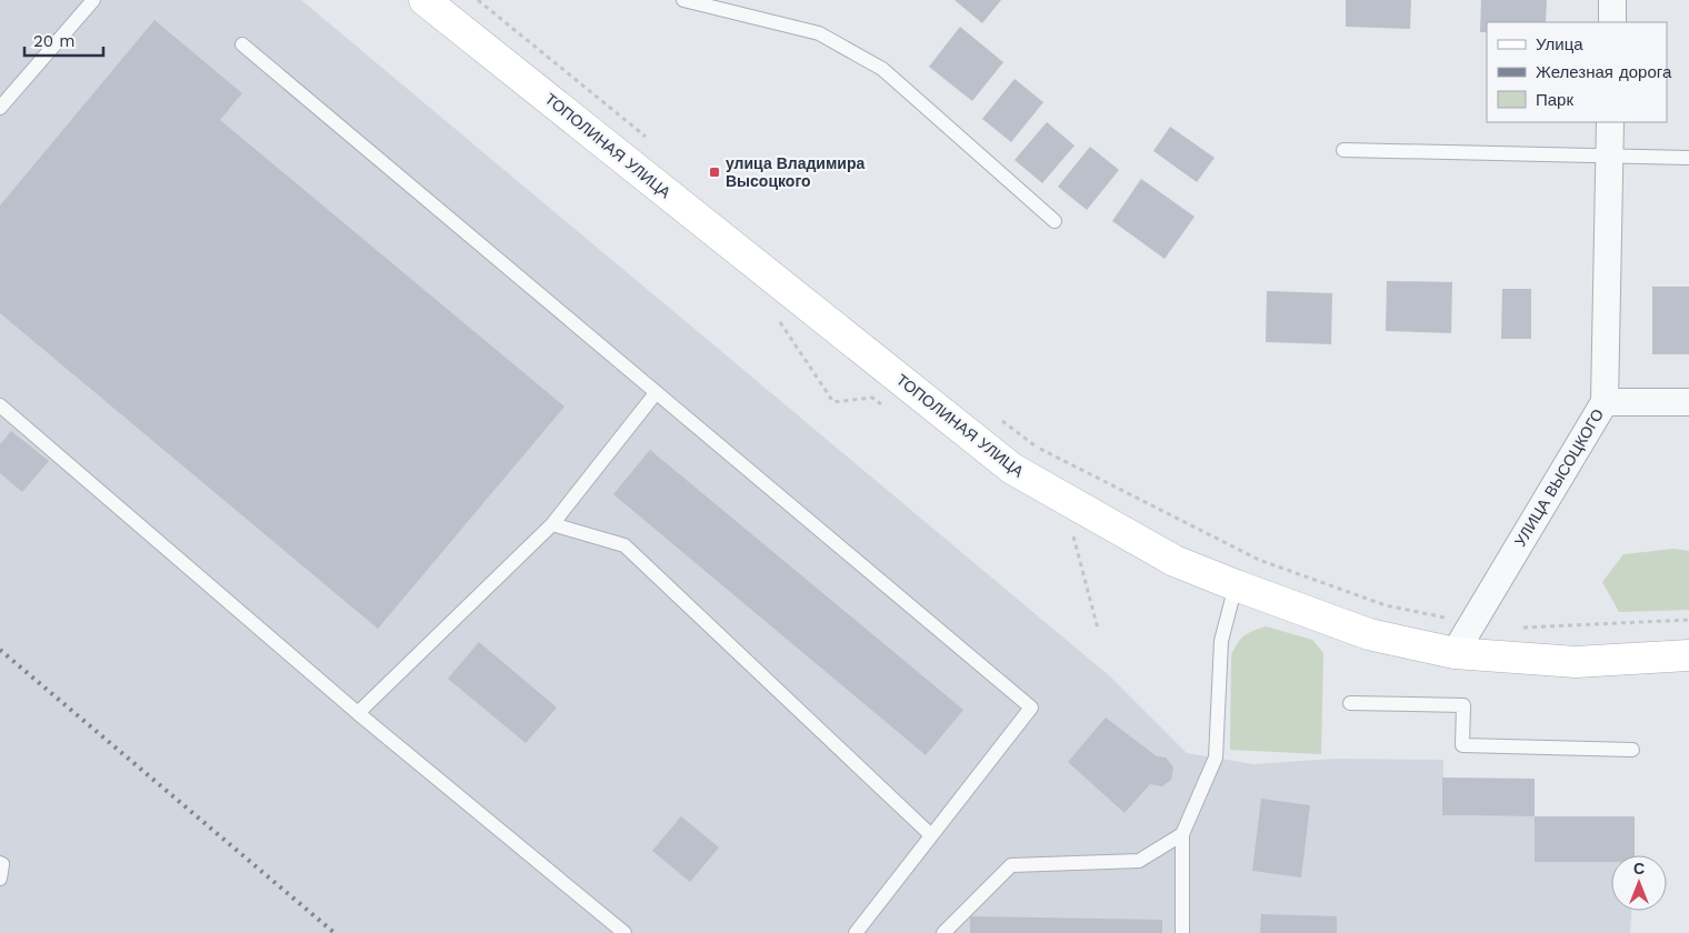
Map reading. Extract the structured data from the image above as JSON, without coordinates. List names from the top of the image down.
{
  "streets": {
    "main road": ["ТОПОЛИНАЯ УЛИЦА"],
    "street": ["УЛИЦА ВЫСОЦКОГО"]
  },
  "crossings": [
    ["ТОПОЛИНАЯ УЛИЦА", "УЛИЦА ВЫСОЦКОГО"]
  ],
  "places": {
    "transit": ["улица Владимира Высоцкого"]
  },
  "legend": ["Улица", "Железная дорога", "Парк"],
  "scale_bar": "20 m",
  "north": "top"
}
